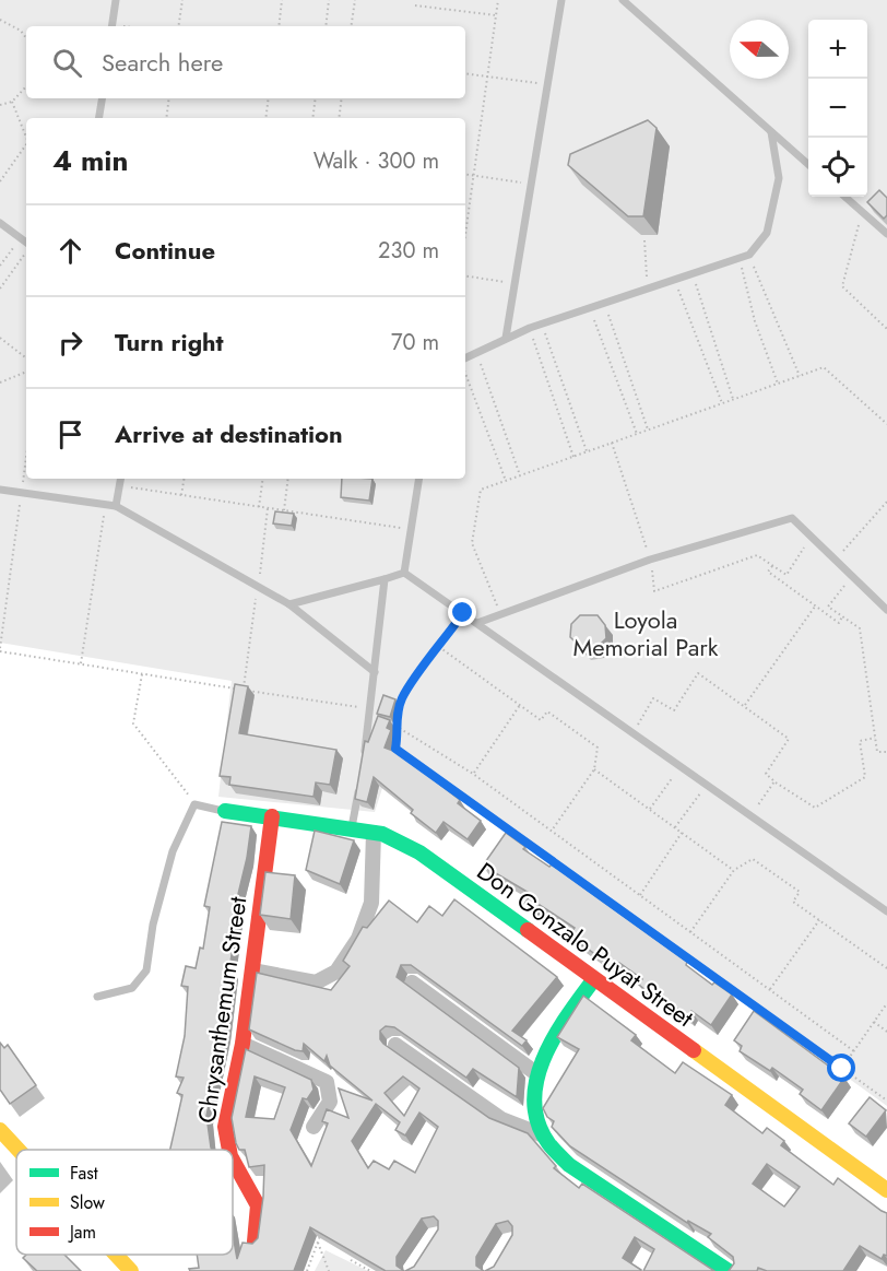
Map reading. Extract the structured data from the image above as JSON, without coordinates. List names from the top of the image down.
{
  "streets": {
    "street": ["Don Gonzalo Puyat Street", "Chrysanthemum Street"]
  },
  "crossings": [
    ["Don Gonzalo Puyat Street", "Chrysanthemum Street"]
  ],
  "parks": ["Loyola Memorial Park"],
  "legend": ["Fast", "Slow", "Jam"],
  "north": "left",
  "page": {
    "map_buttons": ["+", "−"],
    "search": "Search here",
    "heading": ["4 min", "Walk · 300 m"],
    "list": [
      ["Continue", "230 m"],
      ["Turn right", "70 m"],
      "Arrive at destination"
    ]
  }
}
